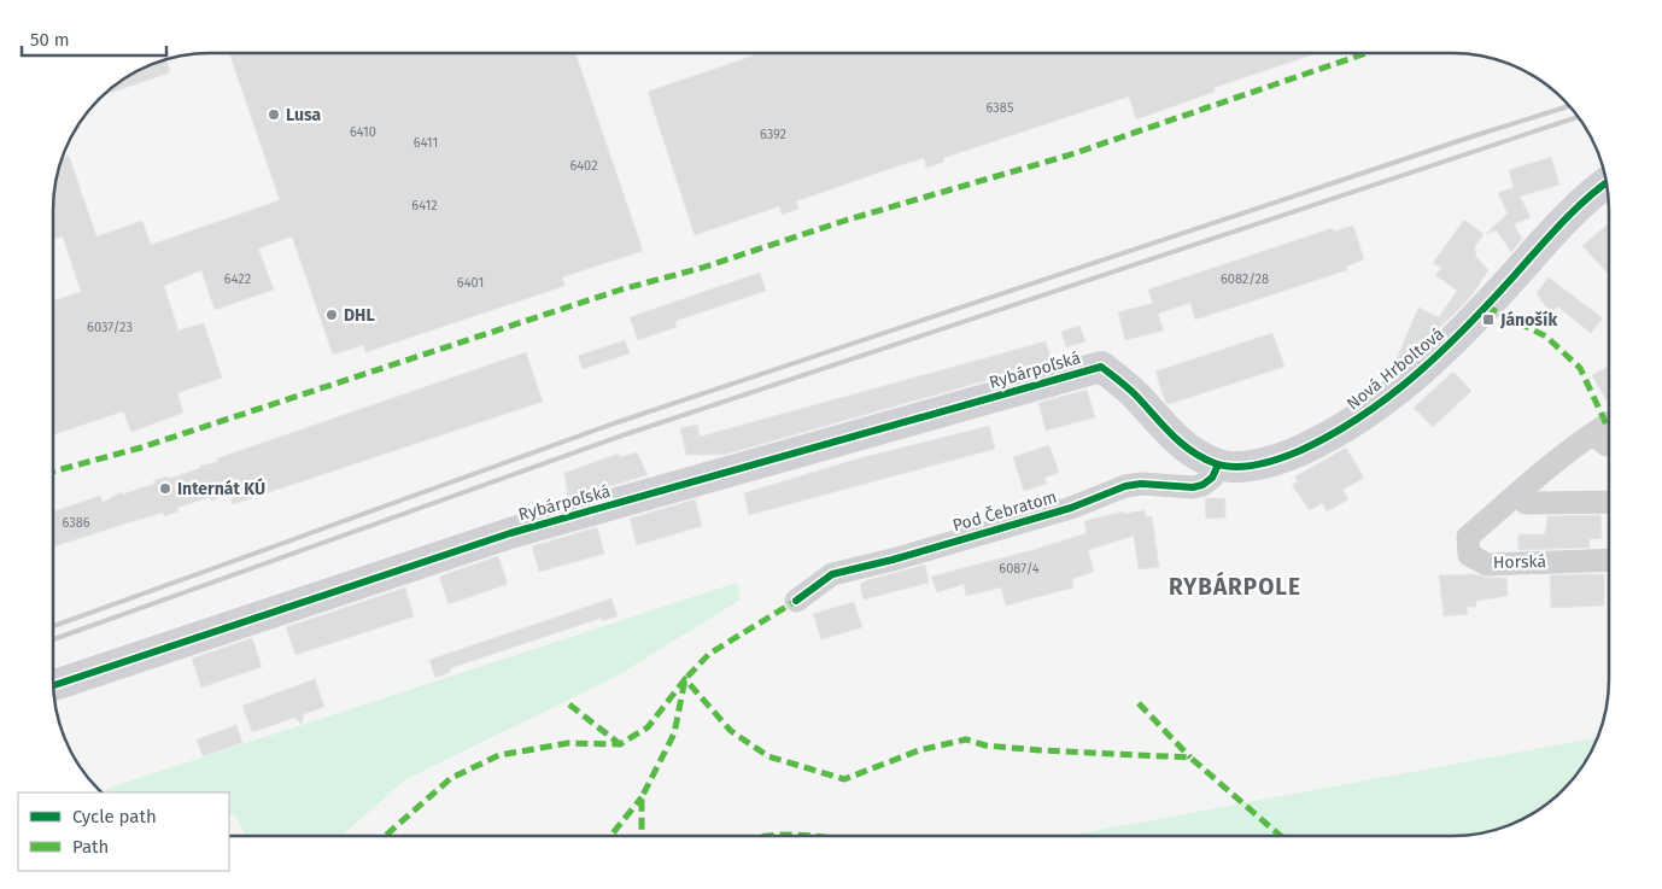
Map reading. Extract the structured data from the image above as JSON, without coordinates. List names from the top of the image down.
{
  "streets": {
    "street": [
      "Nová Hrboltová",
      "Rybárpoľská",
      "Pod Čebratom",
      "Horská"
    ]
  },
  "crossings": [
    ["Nová Hrboltová", "Rybárpoľská"],
    ["Nová Hrboltová", "Pod Čebratom"]
  ],
  "districts": ["RYBÁRPOLE"],
  "places": {
    "other": ["Lusa", "DHL", "Internát KÚ"],
    "transit": ["Jánošík"]
  },
  "house_numbers": [
    "6385",
    "6410",
    "6392",
    "6411",
    "6402",
    "6412",
    "6422",
    "6082/28",
    "6401",
    "6037/23",
    "6386",
    "6087/4"
  ],
  "legend": ["Cycle path", "Path"],
  "scale_bar": "50 m"
}
